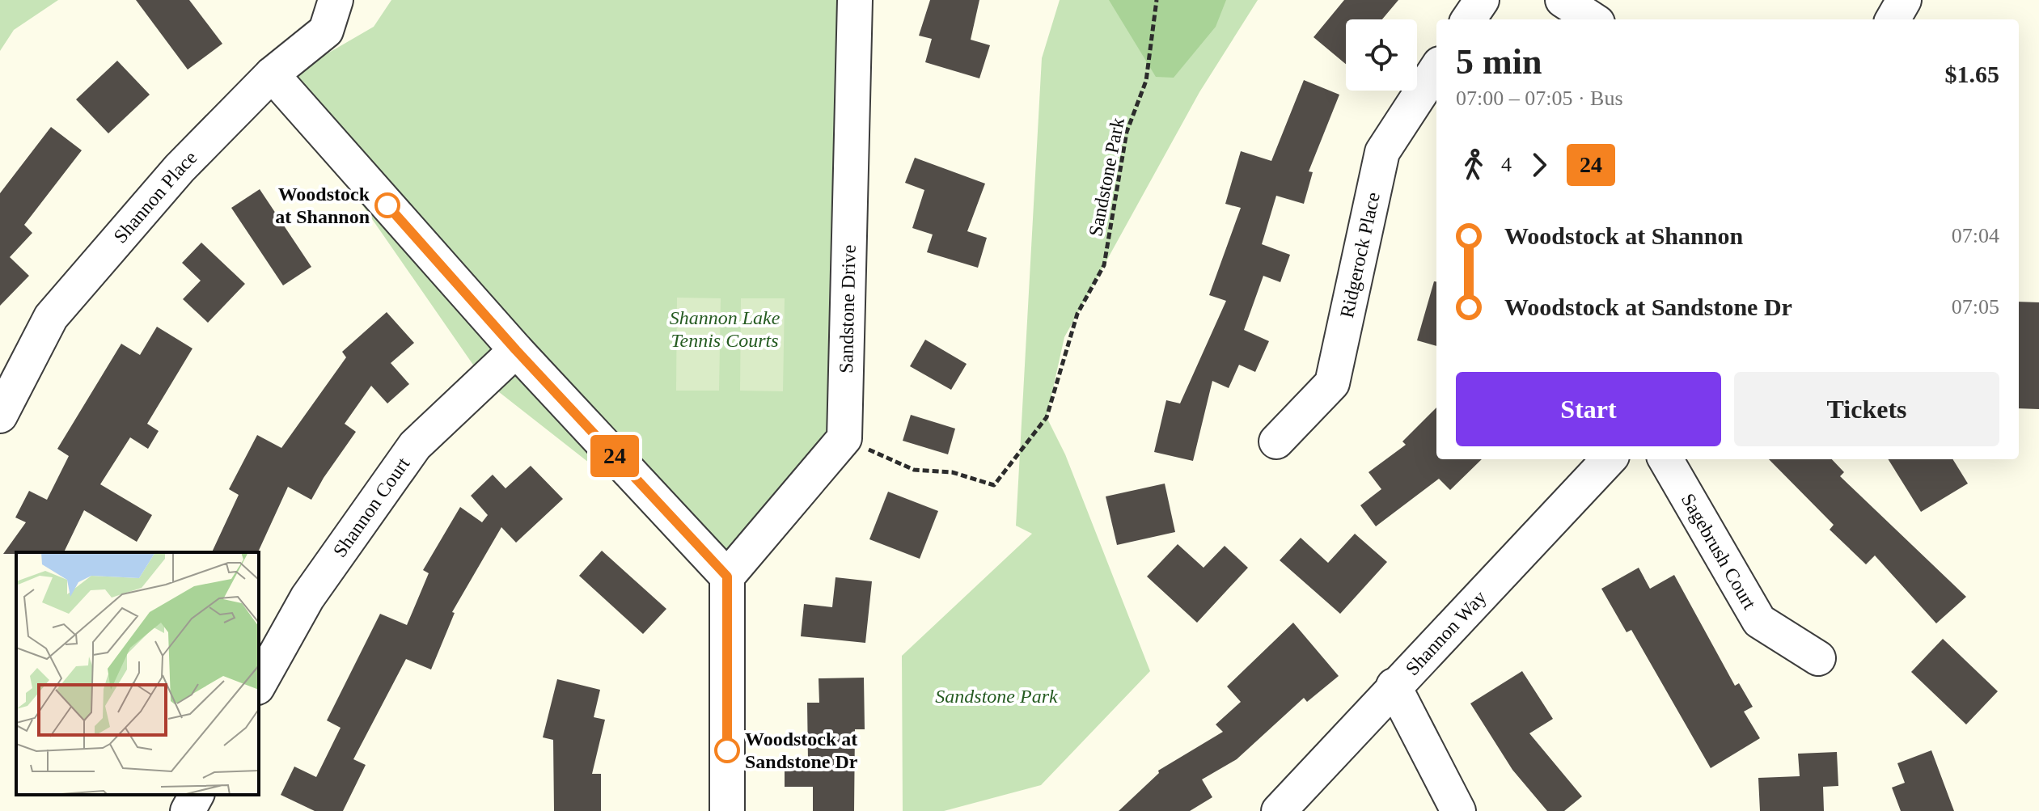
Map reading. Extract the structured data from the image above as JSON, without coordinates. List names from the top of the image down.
{
  "streets": {
    "street": [
      "Shannon Place",
      "Ridgerock Place",
      "Sandstone Drive",
      "Shannon Court",
      "Sagebrush Court",
      "Shannon Way"
    ],
    "path": ["Sandstone Park"]
  },
  "crossings": [
    ["Sandstone Park", "Sandstone Drive"]
  ],
  "parks": ["Shannon Lake Tennis Courts", "Sandstone Park"],
  "places": ["Woodstock at Shannon", "Woodstock at Sandstone Dr"],
  "lines": ["bus line 24"],
  "page": {
    "on_map": "24",
    "heading": ["5 min", "07:00 – 07:05 · Bus", "$1.65"],
    "legs": ["4", "24"],
    "list": [
      {
        "name": "Woodstock at Shannon",
        "value": "07:04"
      },
      {
        "name": "Woodstock at Sandstone Dr",
        "value": "07:05"
      }
    ],
    "buttons": ["Start", "Tickets"]
  }
}
